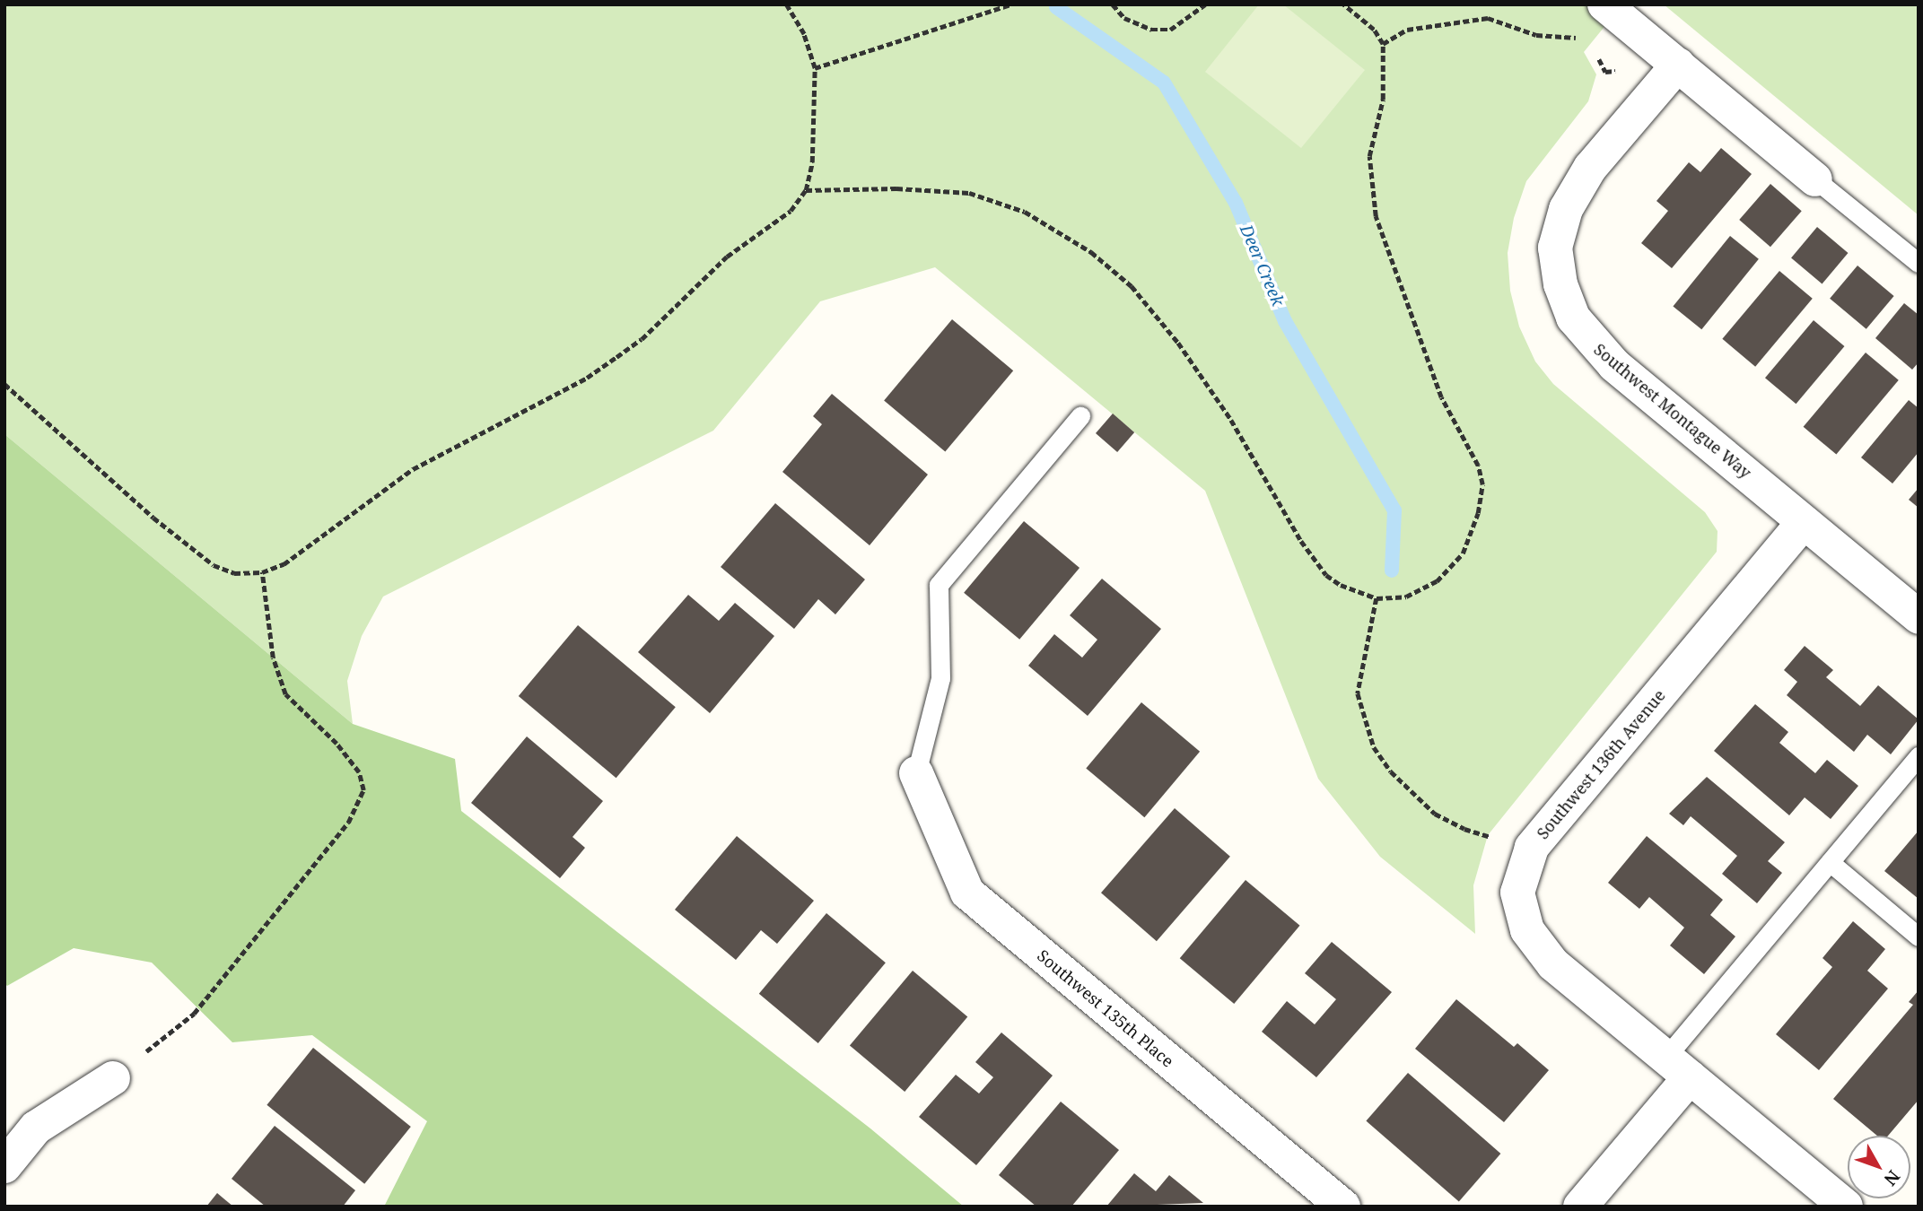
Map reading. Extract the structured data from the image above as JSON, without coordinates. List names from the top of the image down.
{
  "streets": {
    "street": ["Southwest Montague Way", "Southwest 136th Avenue", "Southwest 135th Place"]
  },
  "crossings": [
    ["Southwest Montague Way", "Southwest 136th Avenue"]
  ],
  "water": ["Deer Creek"],
  "north": "bottom right"
}
